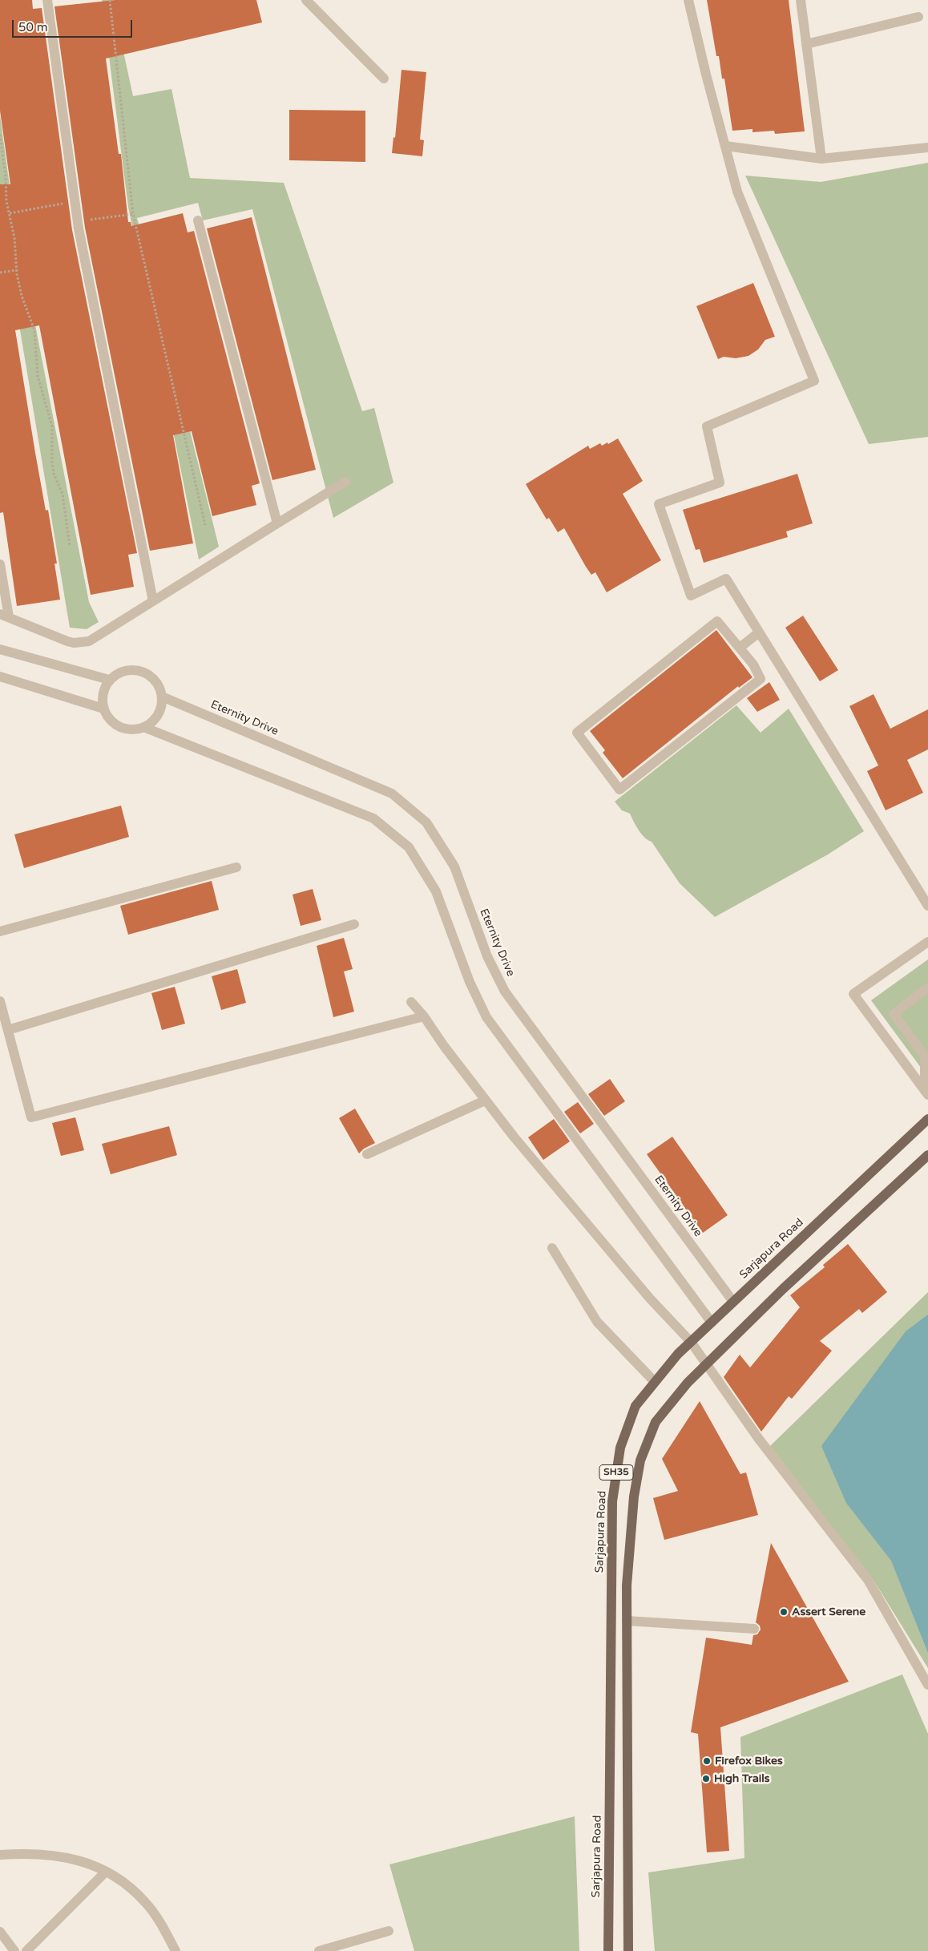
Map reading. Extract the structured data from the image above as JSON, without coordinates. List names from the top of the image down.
{
  "streets": {
    "main road": ["Sarjapura Road", "SH35"],
    "street": ["Eternity Drive"]
  },
  "crossings": [
    ["Eternity Drive", "Sarjapura Road"]
  ],
  "places": ["Assert Serene", "Firefox Bikes", "High Trails"],
  "scale_bar": "50 m"
}
